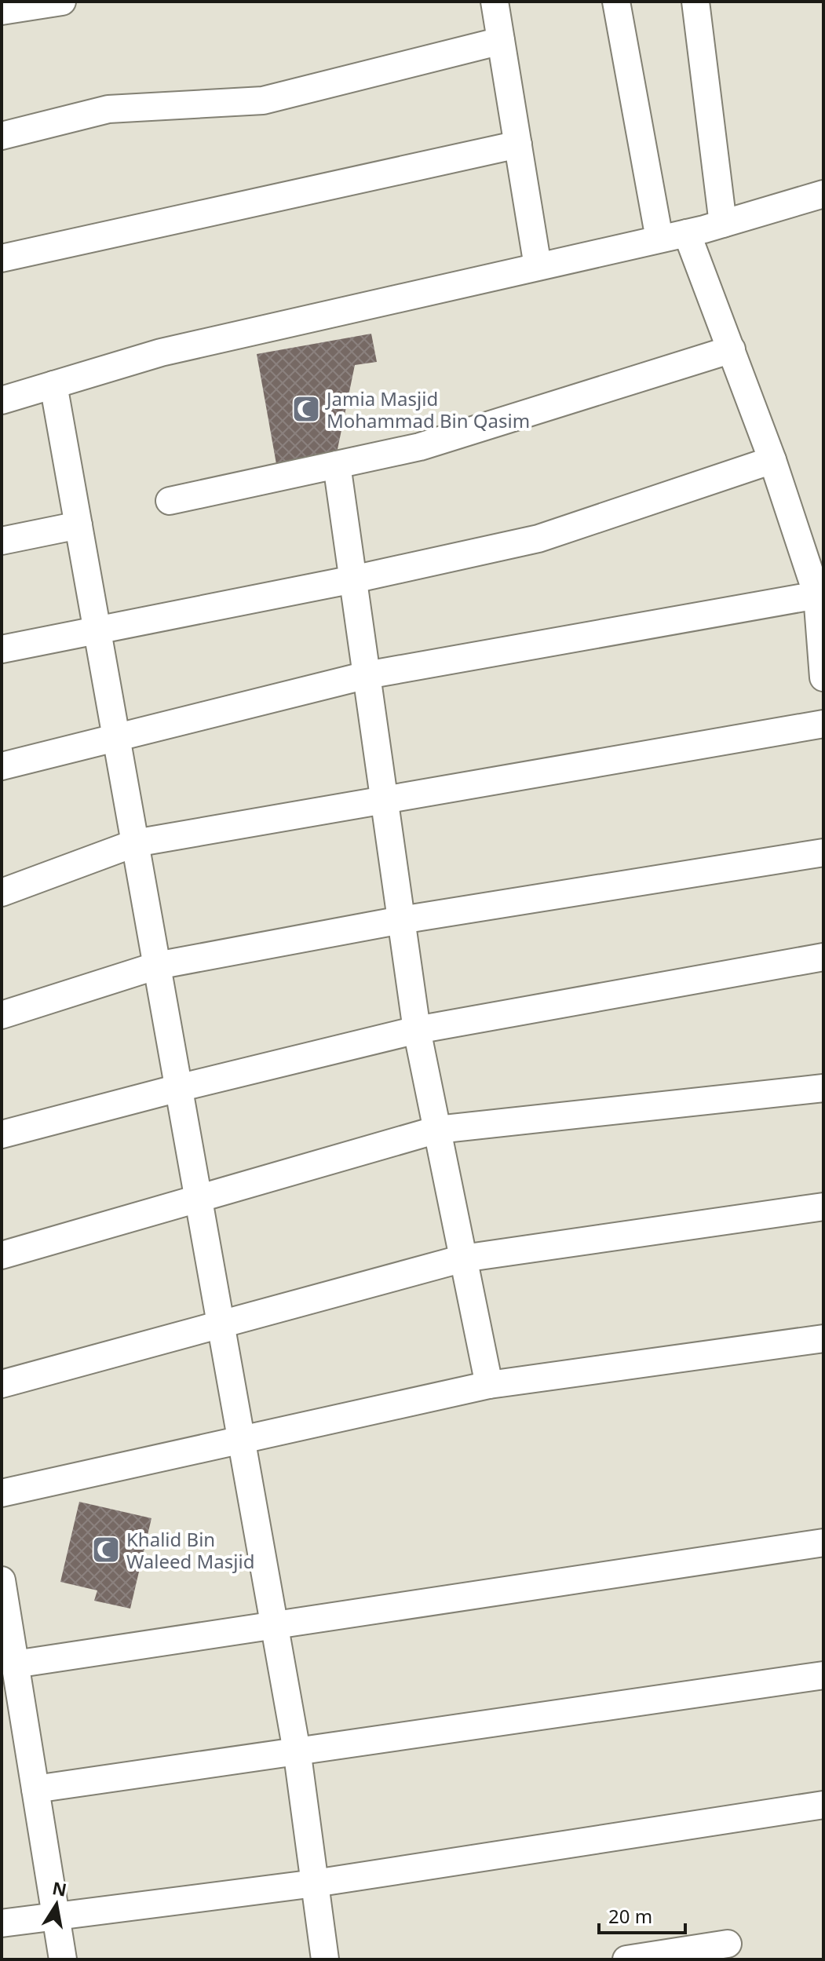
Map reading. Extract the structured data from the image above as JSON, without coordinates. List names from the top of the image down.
{
  "places": {
    "mosque": ["Jamia Masjid Mohammad Bin Qasim", "Khalid Bin Waleed Masjid"]
  },
  "scale_bar": "20 m",
  "north": "top"
}
